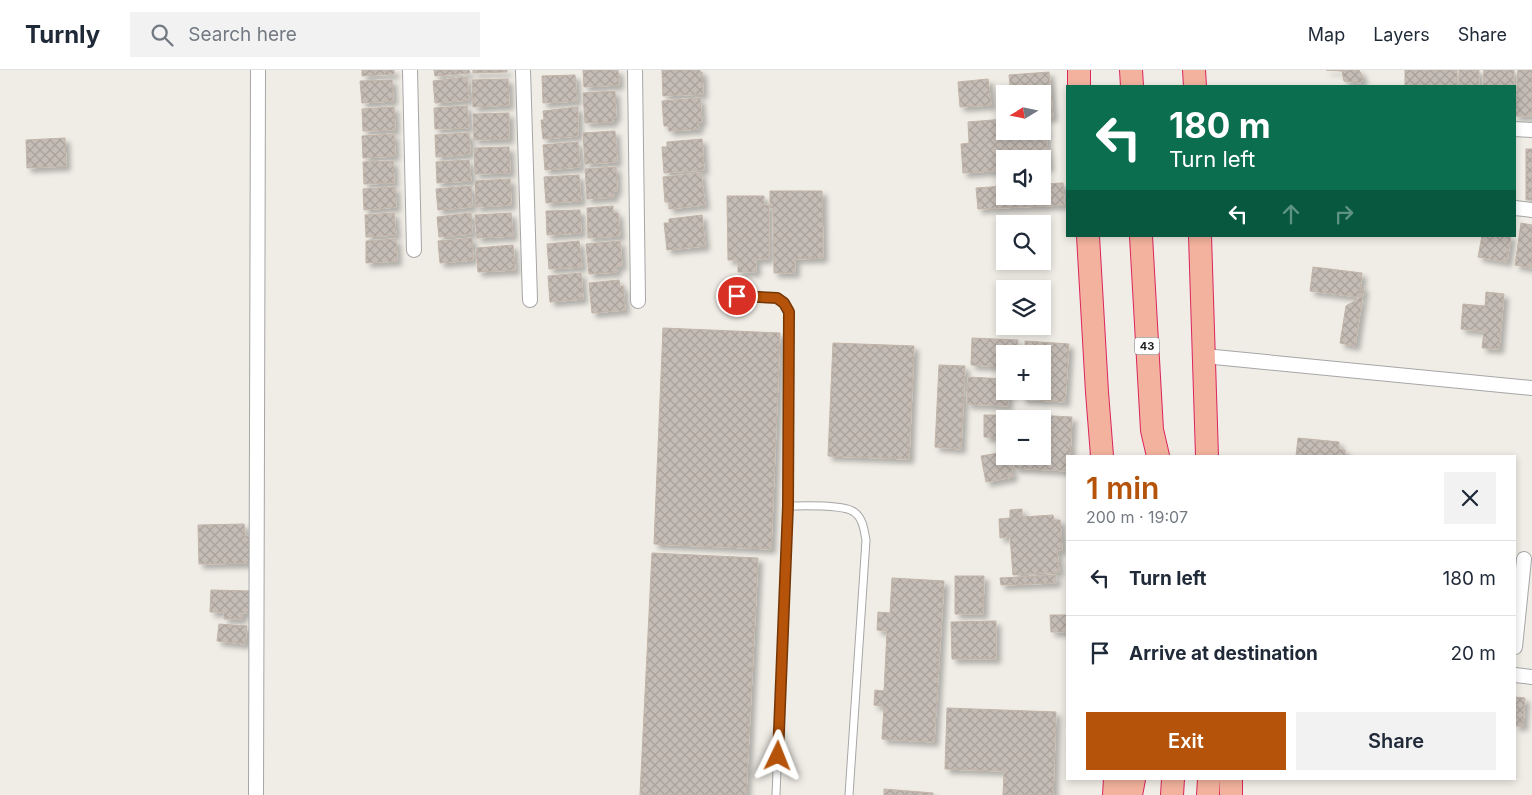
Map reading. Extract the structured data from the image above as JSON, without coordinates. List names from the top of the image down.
{
  "streets": {
    "highway": ["43"]
  },
  "north": "left",
  "page": {
    "header": "Turnly",
    "search": "Search here",
    "nav": ["Map", "Layers", "Share"],
    "map_buttons": ["+", "−"],
    "turn": ["180 m", "Turn left"],
    "heading": ["1 min", "200 m · 19:07"],
    "list": [
      {
        "name": "Turn left",
        "value": "180 m"
      },
      {
        "name": "Arrive at destination",
        "value": "20 m"
      }
    ],
    "buttons": ["Exit", "Share"]
  }
}
